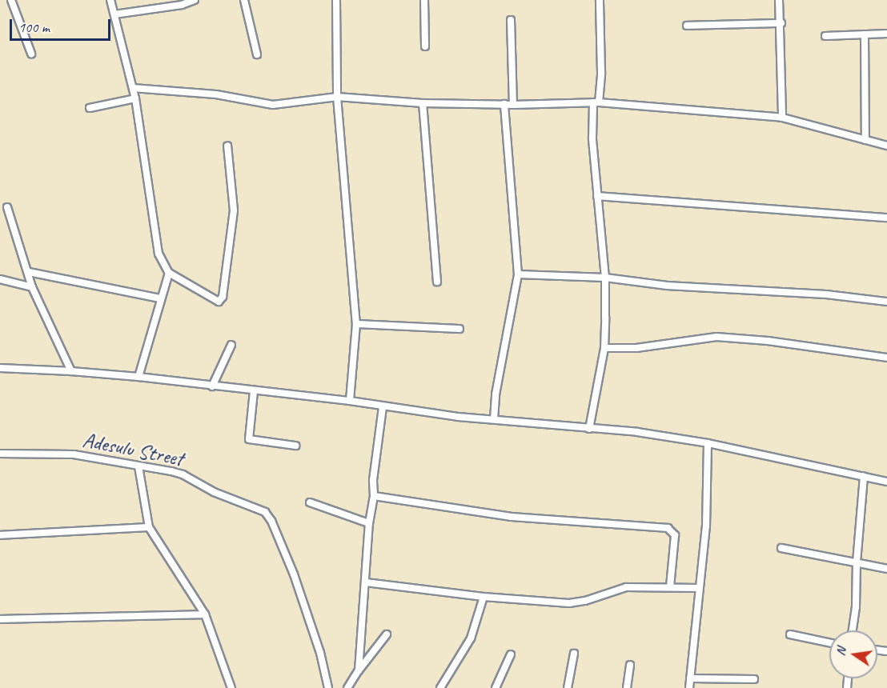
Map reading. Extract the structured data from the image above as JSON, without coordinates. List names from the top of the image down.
{
  "streets": {
    "street": ["Adesulu Street"]
  },
  "scale_bar": "100 m",
  "north": "left"
}
